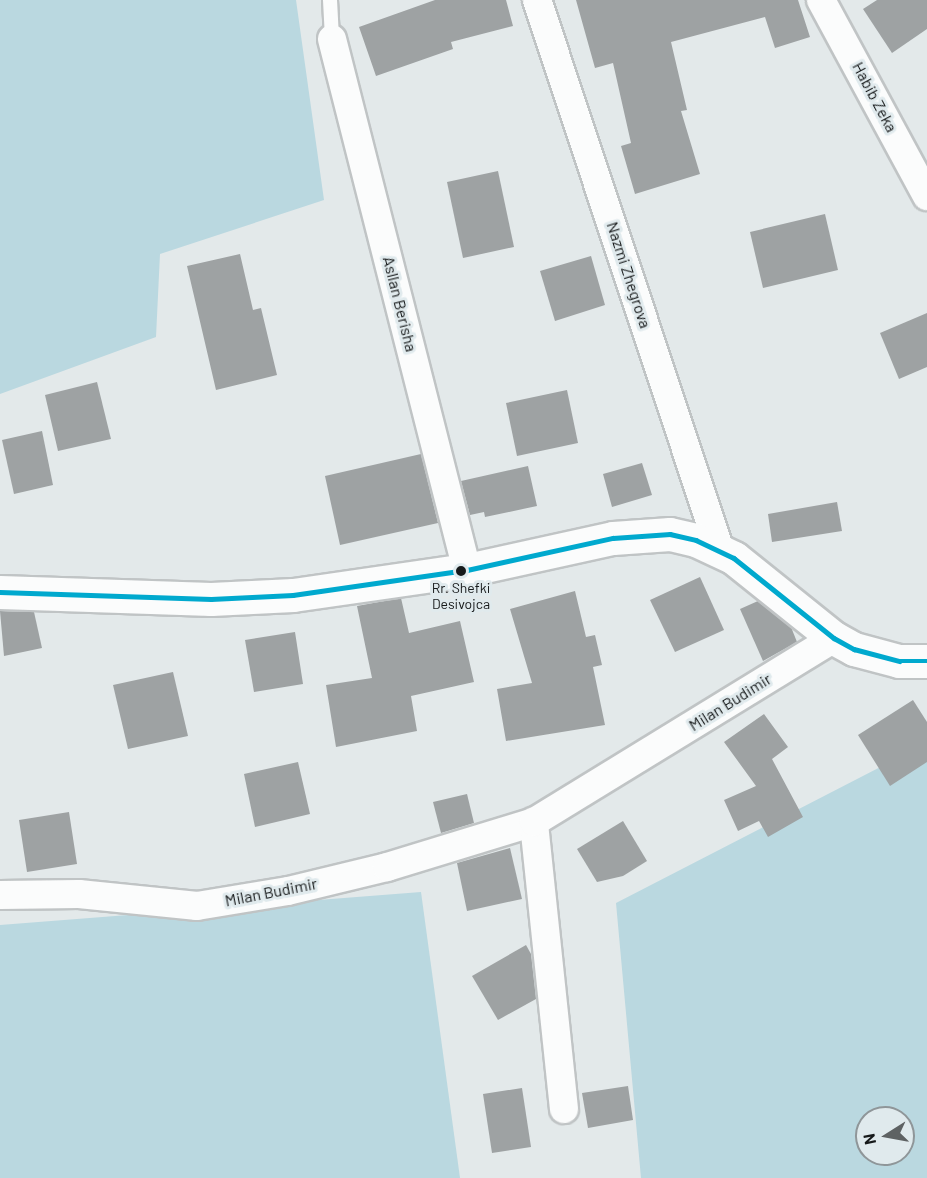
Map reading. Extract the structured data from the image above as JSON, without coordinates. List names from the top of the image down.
{
  "streets": {
    "street": [
      "Habib Zeka",
      "Nazmi Zhegrova",
      "Asllan Berisha",
      "Milan Budimir"
    ]
  },
  "places": ["Rr. Shefki Desivojca"],
  "north": "left"
}
